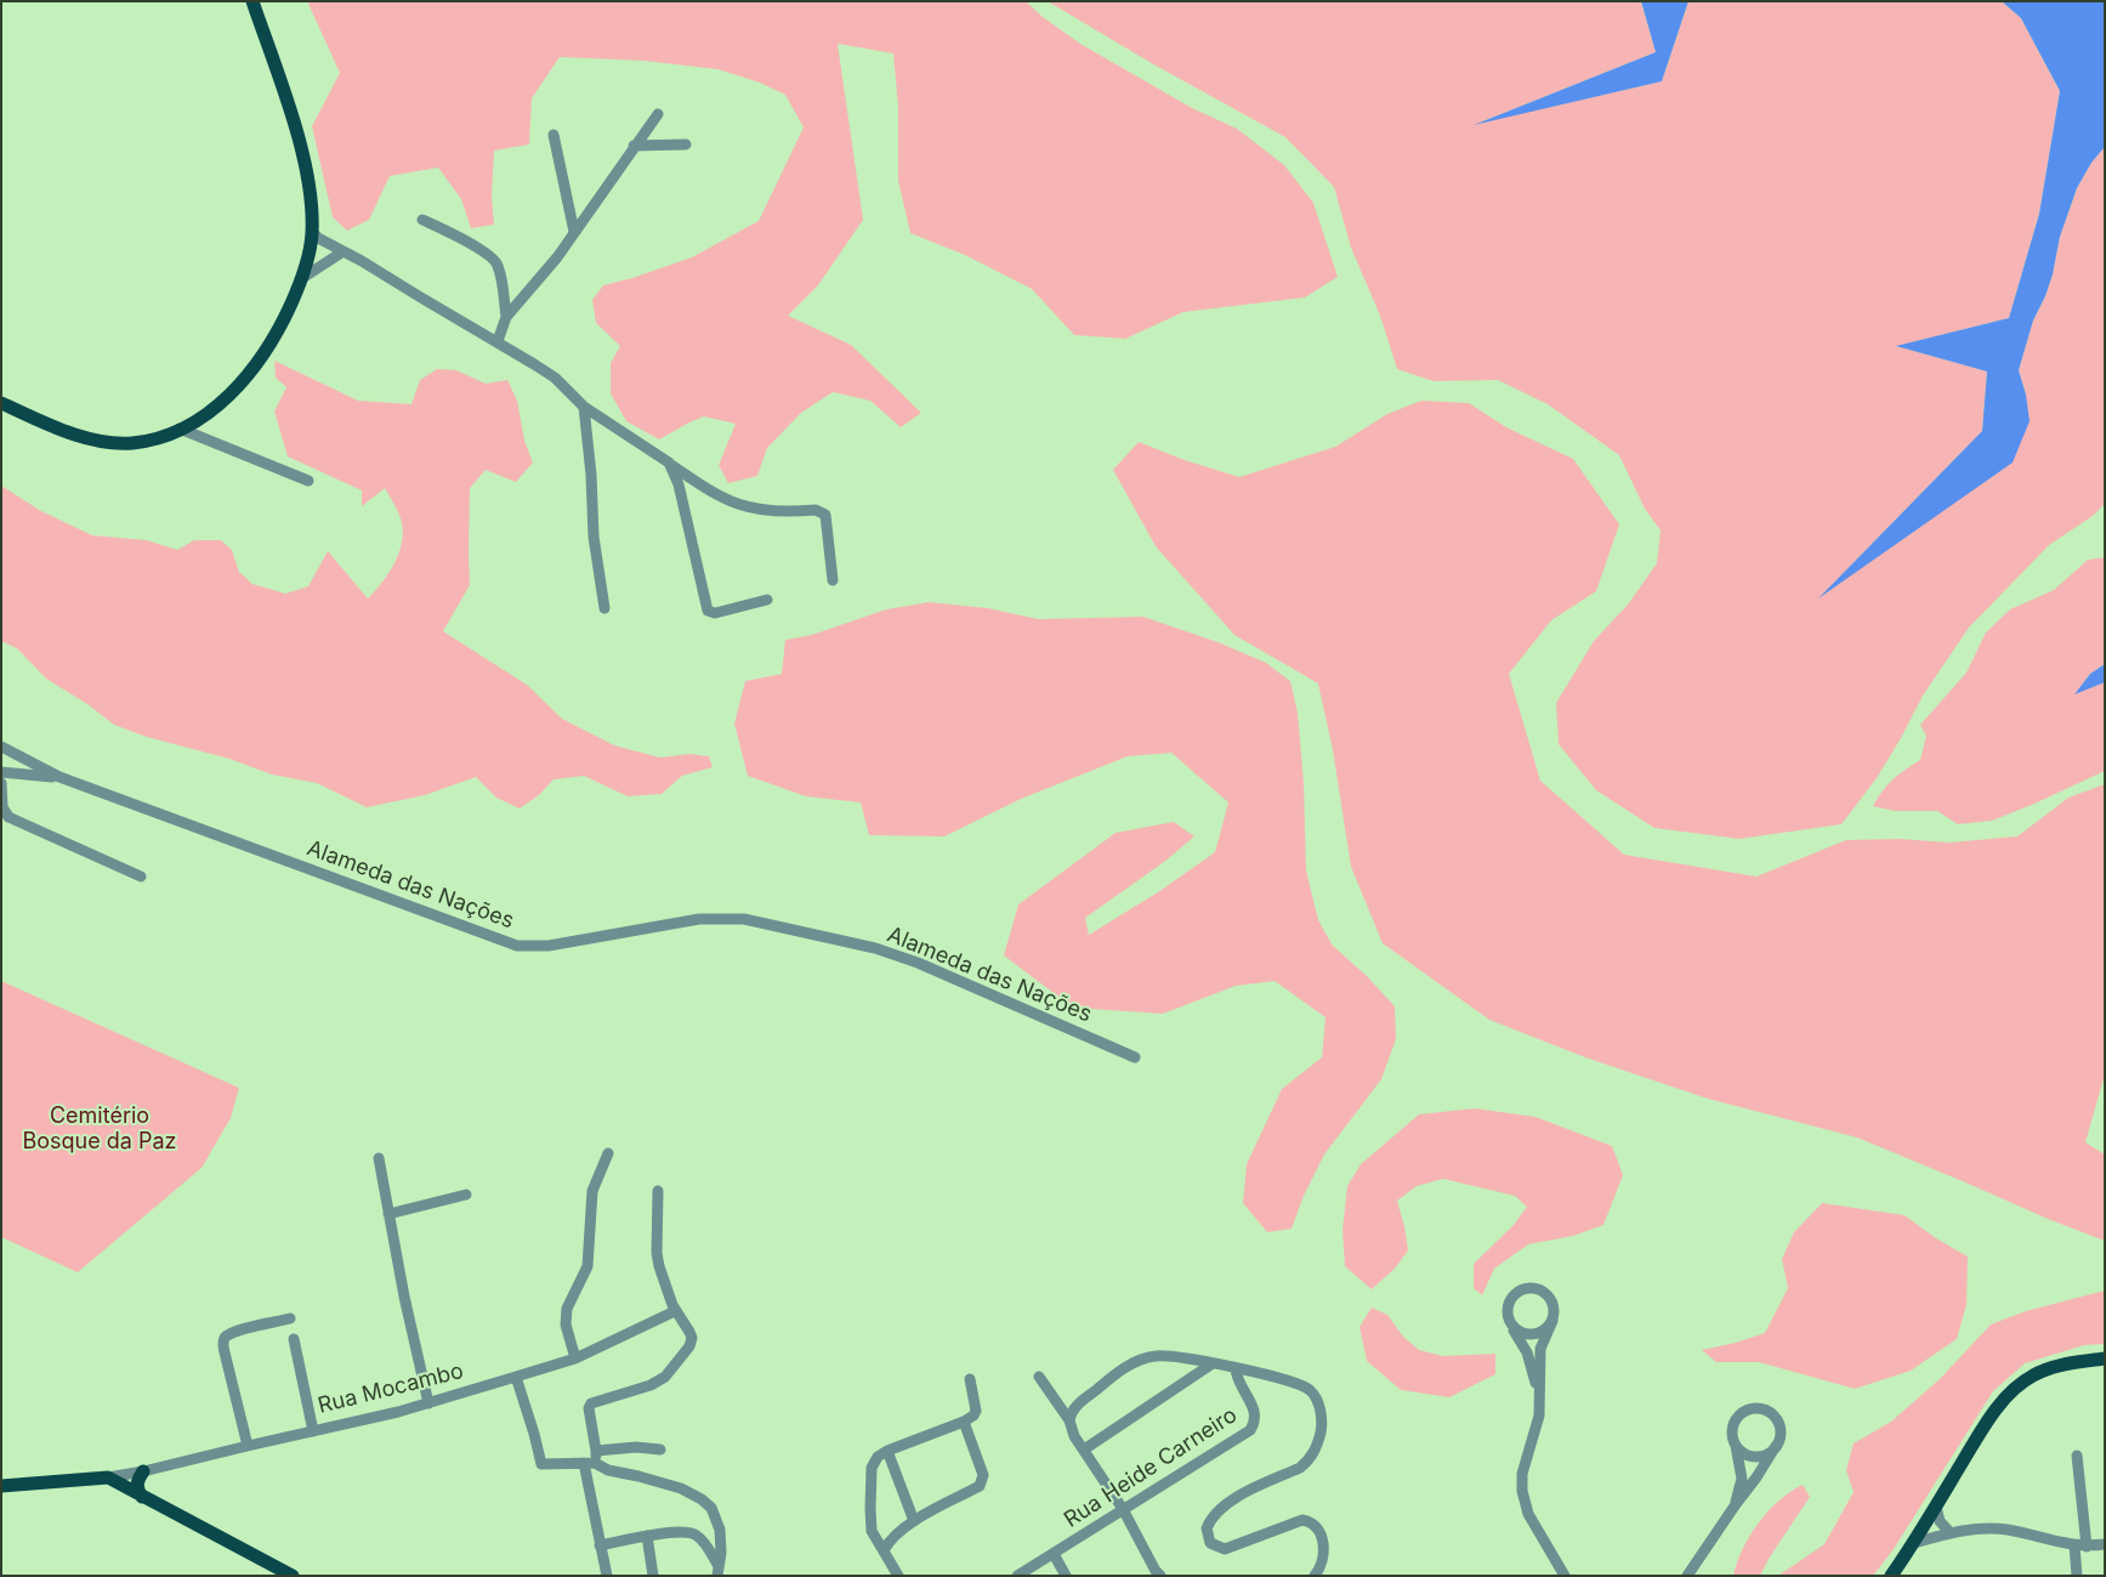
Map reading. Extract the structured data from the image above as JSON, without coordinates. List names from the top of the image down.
{
  "streets": {
    "main road": ["Rua Mocambo"],
    "street": ["Alameda das Nações", "Rua Heide Carneiro"]
  },
  "parks": ["Cemitério Bosque da Paz"]
}
